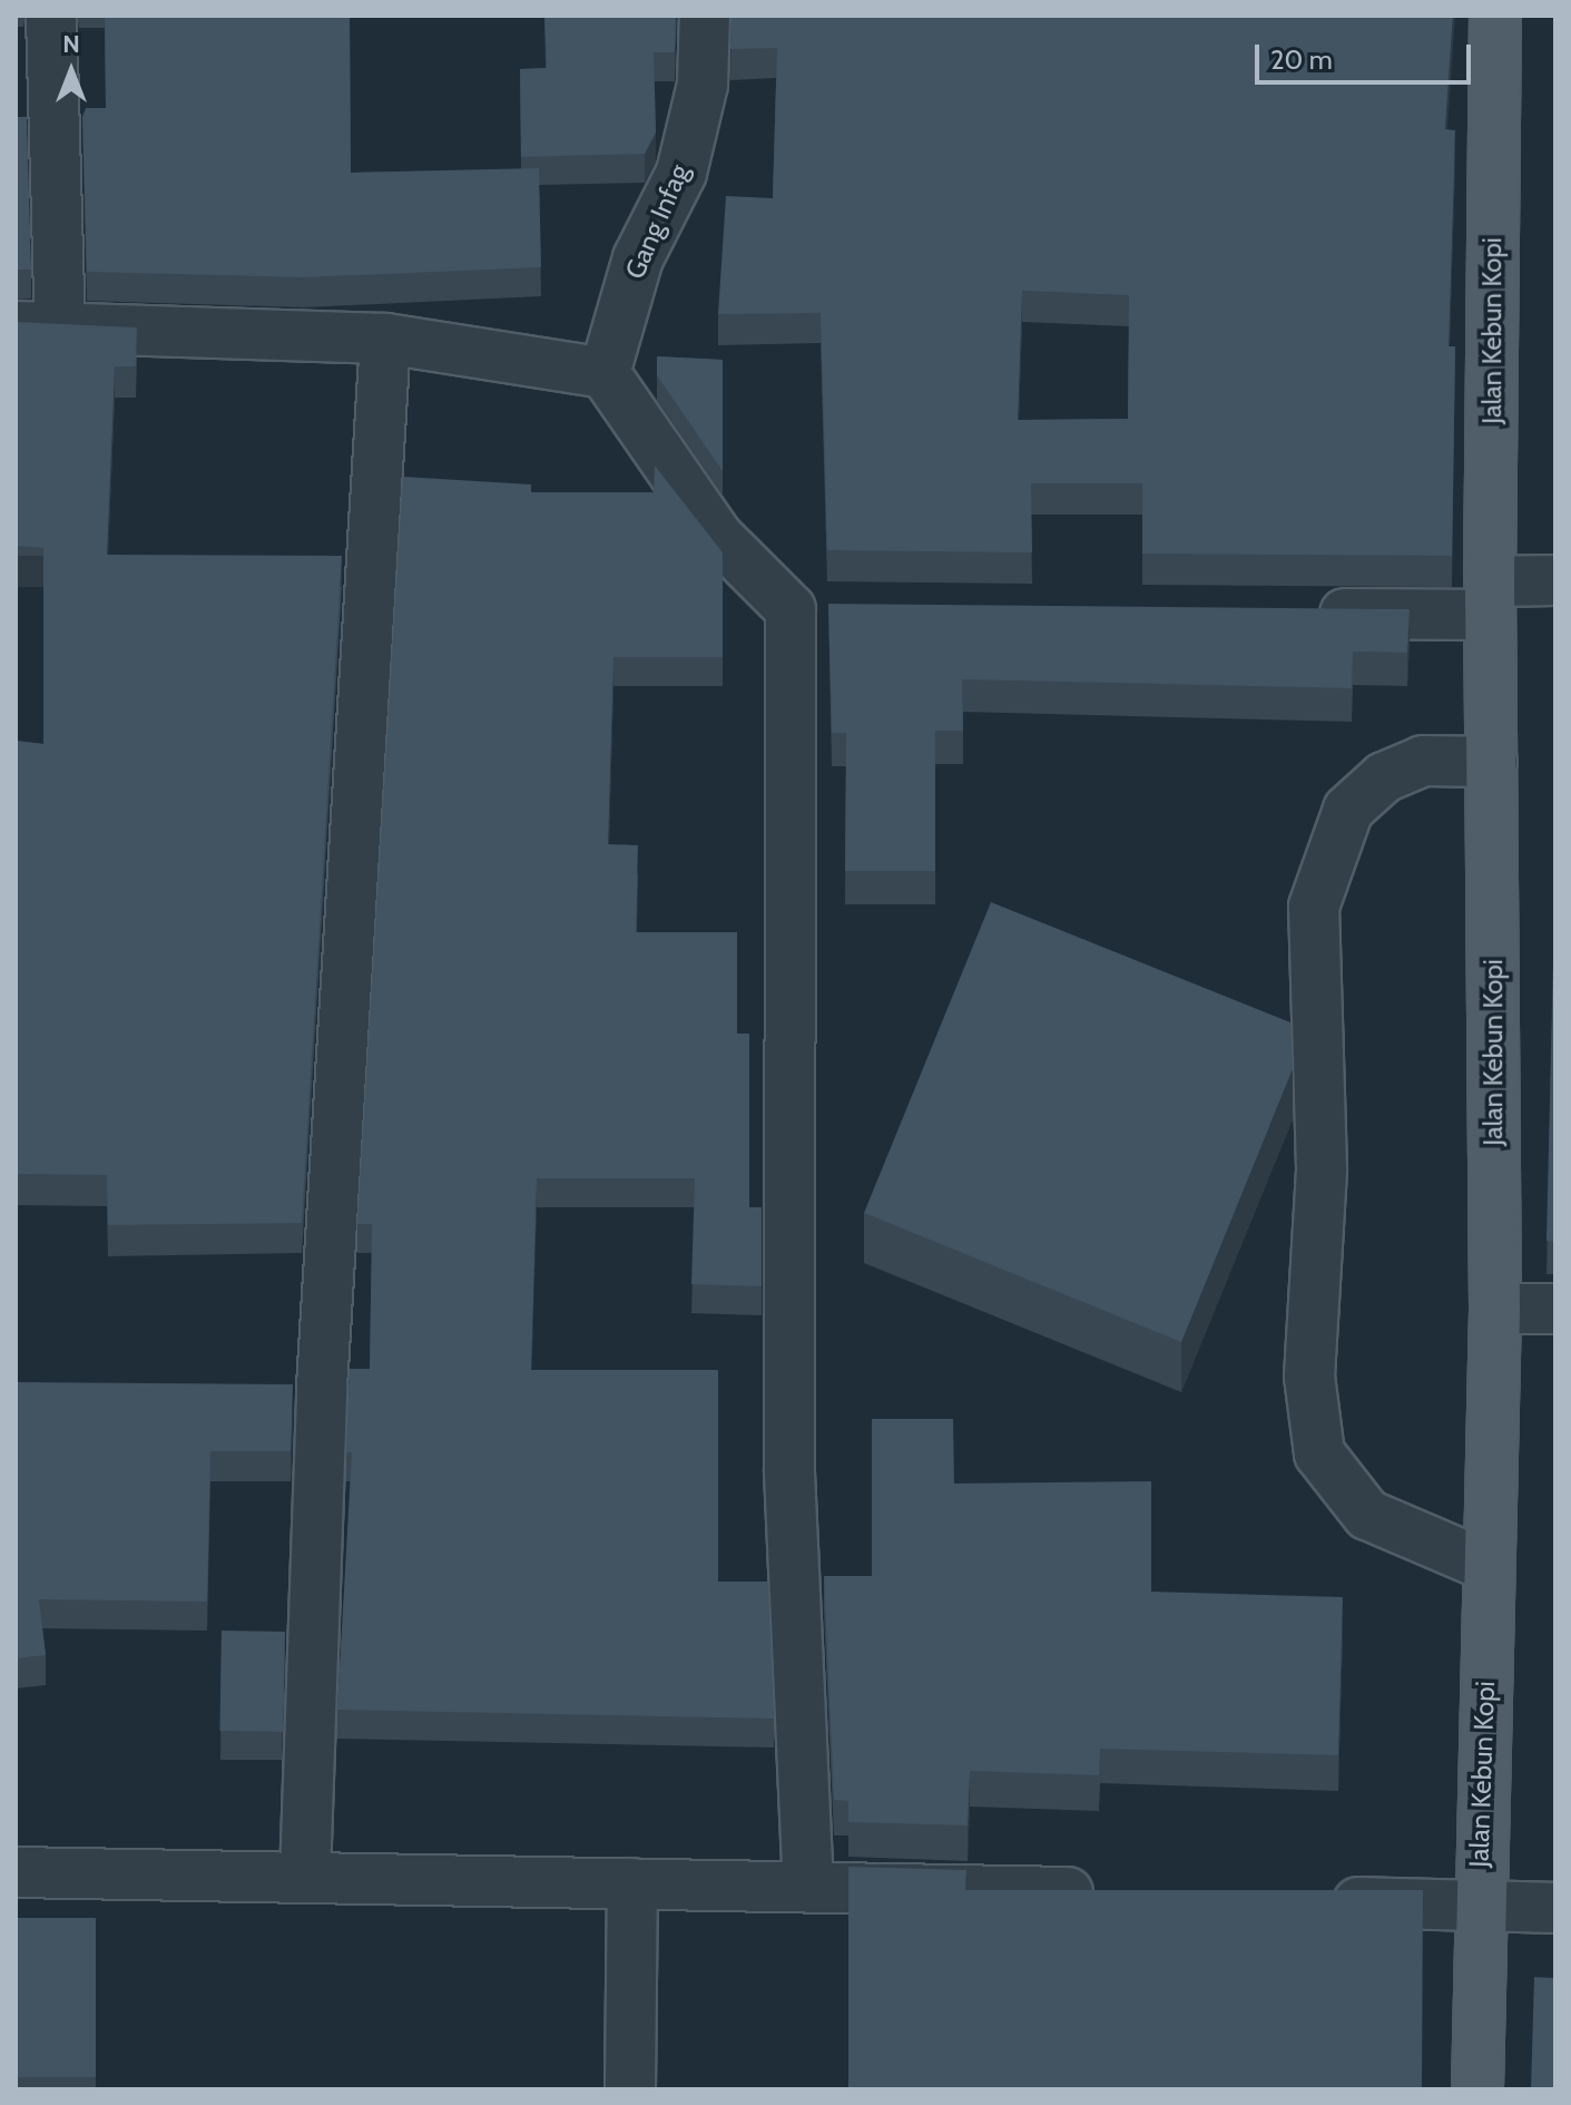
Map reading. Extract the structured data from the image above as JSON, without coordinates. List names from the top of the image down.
{
  "streets": {
    "main road": ["Jalan Kebun Kopi"],
    "street": ["Gang Infag"]
  },
  "scale_bar": "20 m",
  "north": "top"
}
